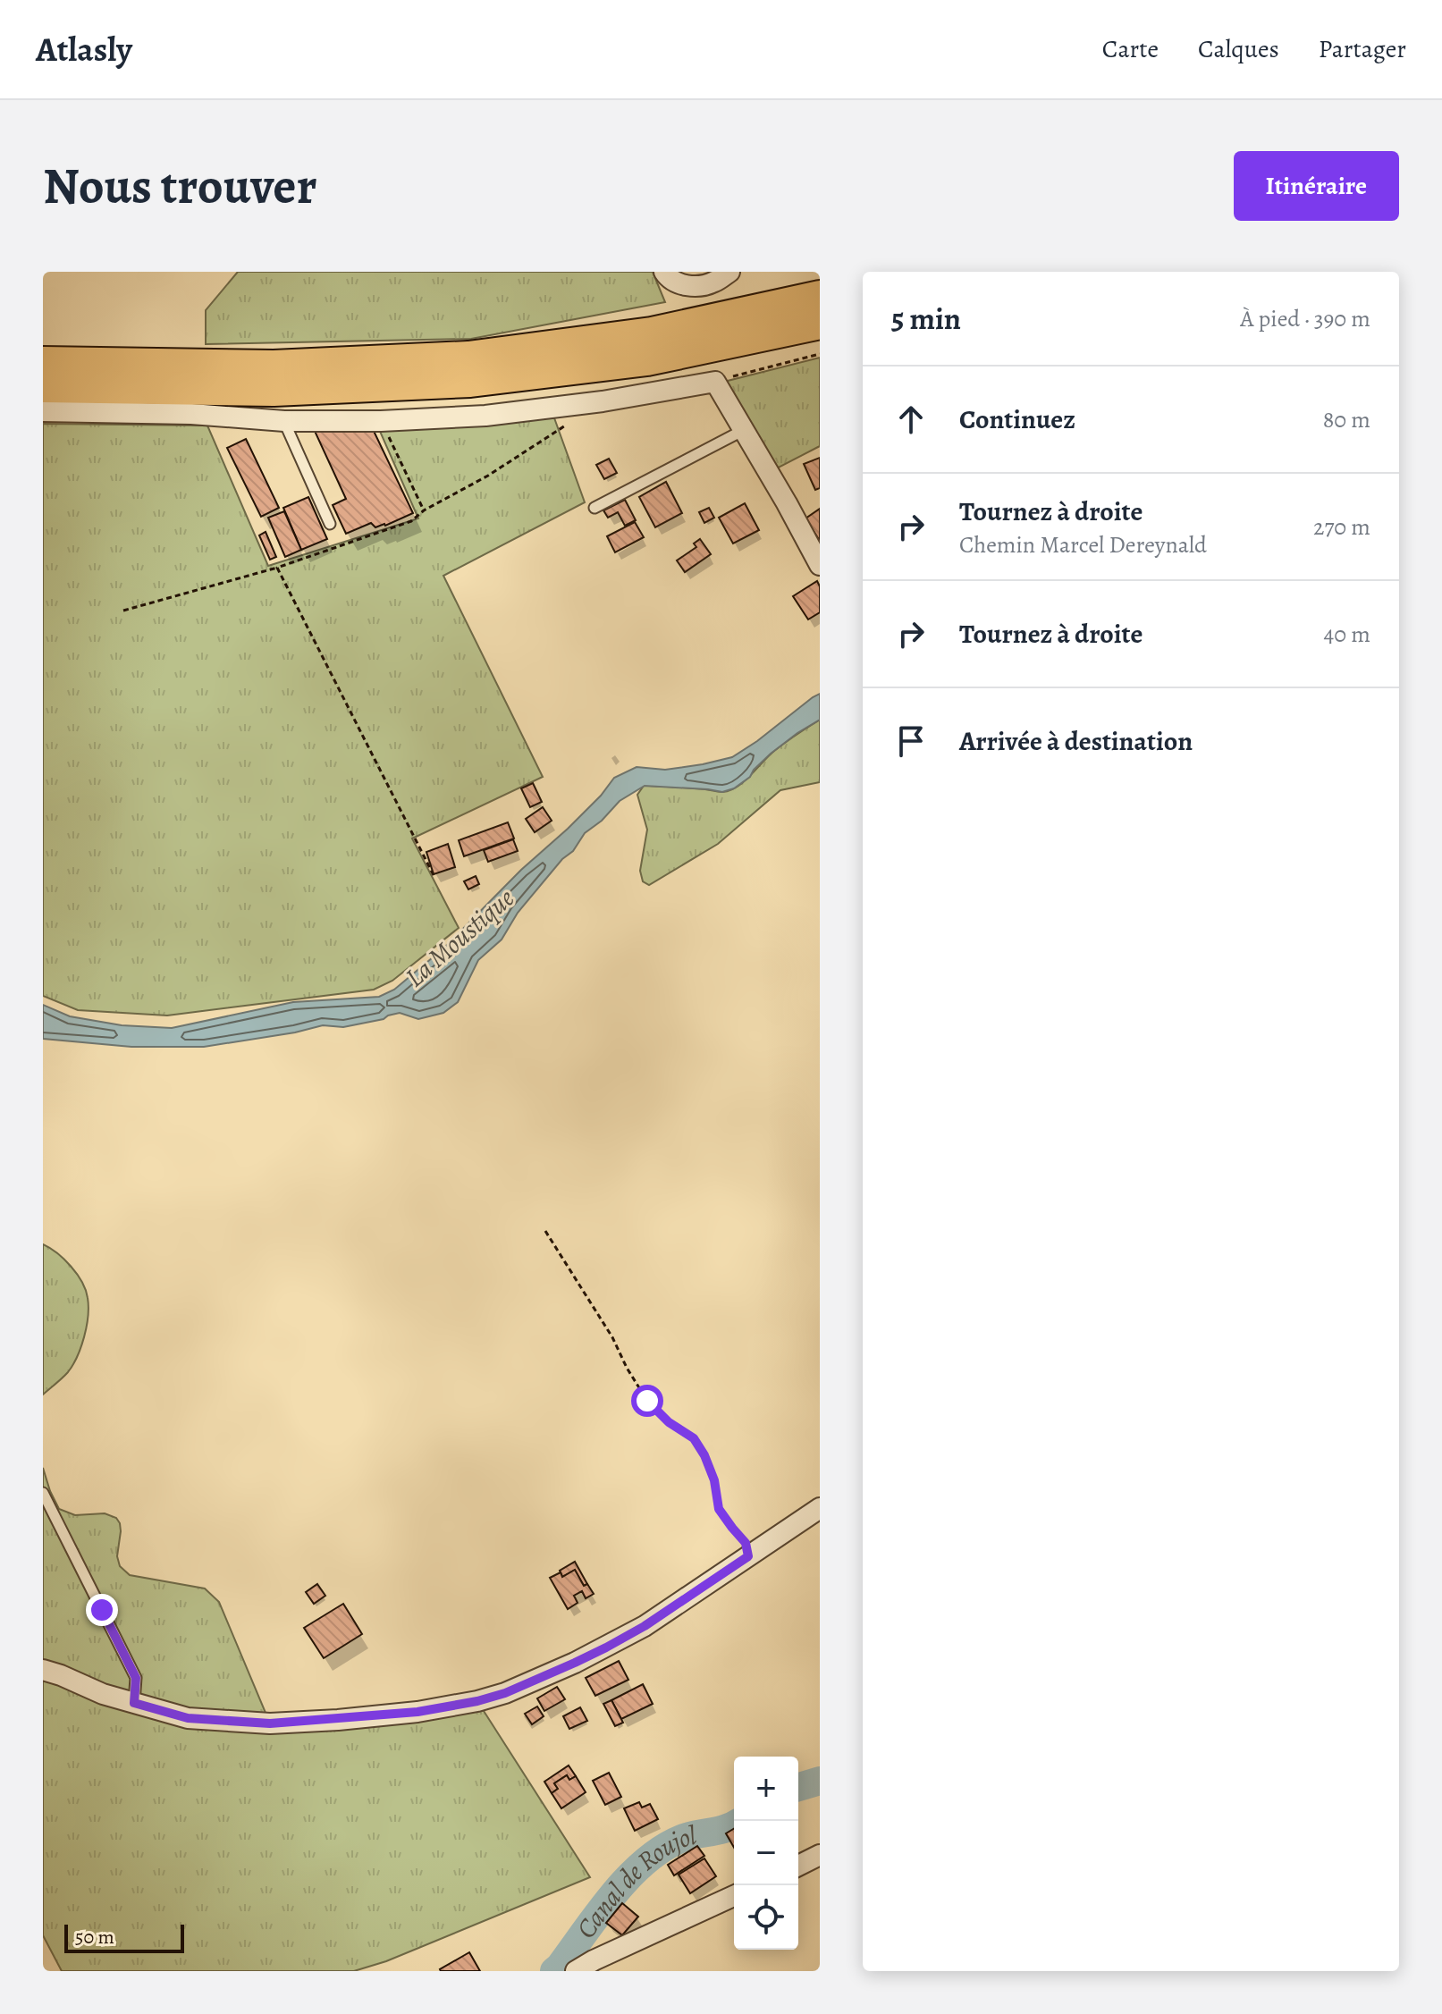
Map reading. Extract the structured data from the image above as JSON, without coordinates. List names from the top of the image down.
{
  "water": ["La Moustique", "Canal de Roujol"],
  "scale_bar": "50 m",
  "page": {
    "header": "Atlasly",
    "nav": ["Carte", "Calques", "Partager"],
    "buttons": "Itinéraire",
    "title": "Nous trouver",
    "heading": ["5 min", "À pied · 390 m"],
    "list": [
      ["Continuez", "80 m"],
      ["Tournez à droite", "Chemin Marcel Dereynald", "270 m"],
      ["Tournez à droite", "40 m"],
      "Arrivée à destination"
    ],
    "map_buttons": ["+", "−"],
    "scale": "50 m"
  }
}
